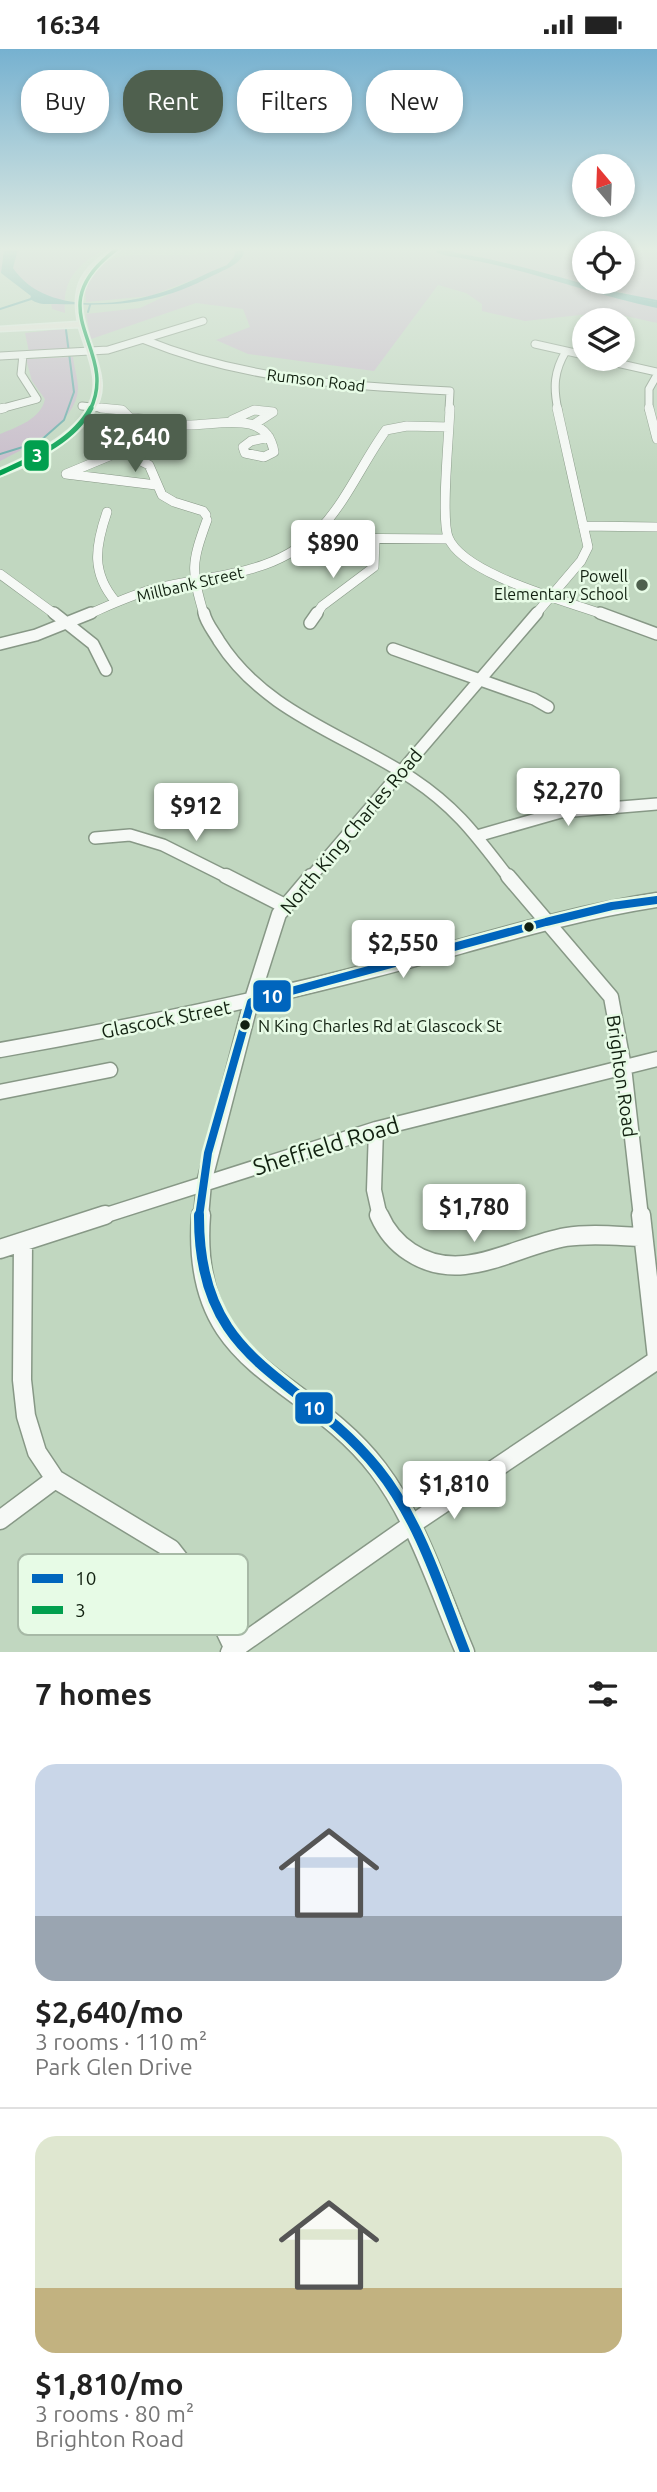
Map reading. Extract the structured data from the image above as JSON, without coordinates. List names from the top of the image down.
{
  "streets": {
    "street": [
      "Rumson Road",
      "Millbank Street",
      "North King Charles Road",
      "Glascock Street",
      "Brighton Road",
      "Sheffield Road"
    ]
  },
  "crossings": [
    ["Millbank Street", "Brighton Road"],
    ["North King Charles Road", "Glascock Street"],
    ["North King Charles Road", "Brighton Road"],
    ["North King Charles Road", "Sheffield Road"],
    ["Glascock Street", "Brighton Road"],
    ["Brighton Road", "Sheffield Road"]
  ],
  "places": ["Powell Elementary School", "N King Charles Rd at Glascock St"],
  "lines": ["transit line 3", "transit line 10"],
  "legend": ["10", "3"],
  "north": "top",
  "page": {
    "status": "16:34",
    "chip": [
      "Buy",
      "Rent",
      "Filters",
      "New"
    ],
    "price": [
      "$2,640",
      "$890",
      "$2,270",
      "$912",
      "$2,550",
      "$1,780",
      "$1,810"
    ],
    "heading": "7 homes",
    "list": [
      {
        "name": "$2,640/mo",
        "note": "3 rooms · 110 m² · Park Glen Drive"
      },
      {
        "name": "$1,810/mo",
        "note": "3 rooms · 80 m² · Brighton Road"
      }
    ]
  }
}
